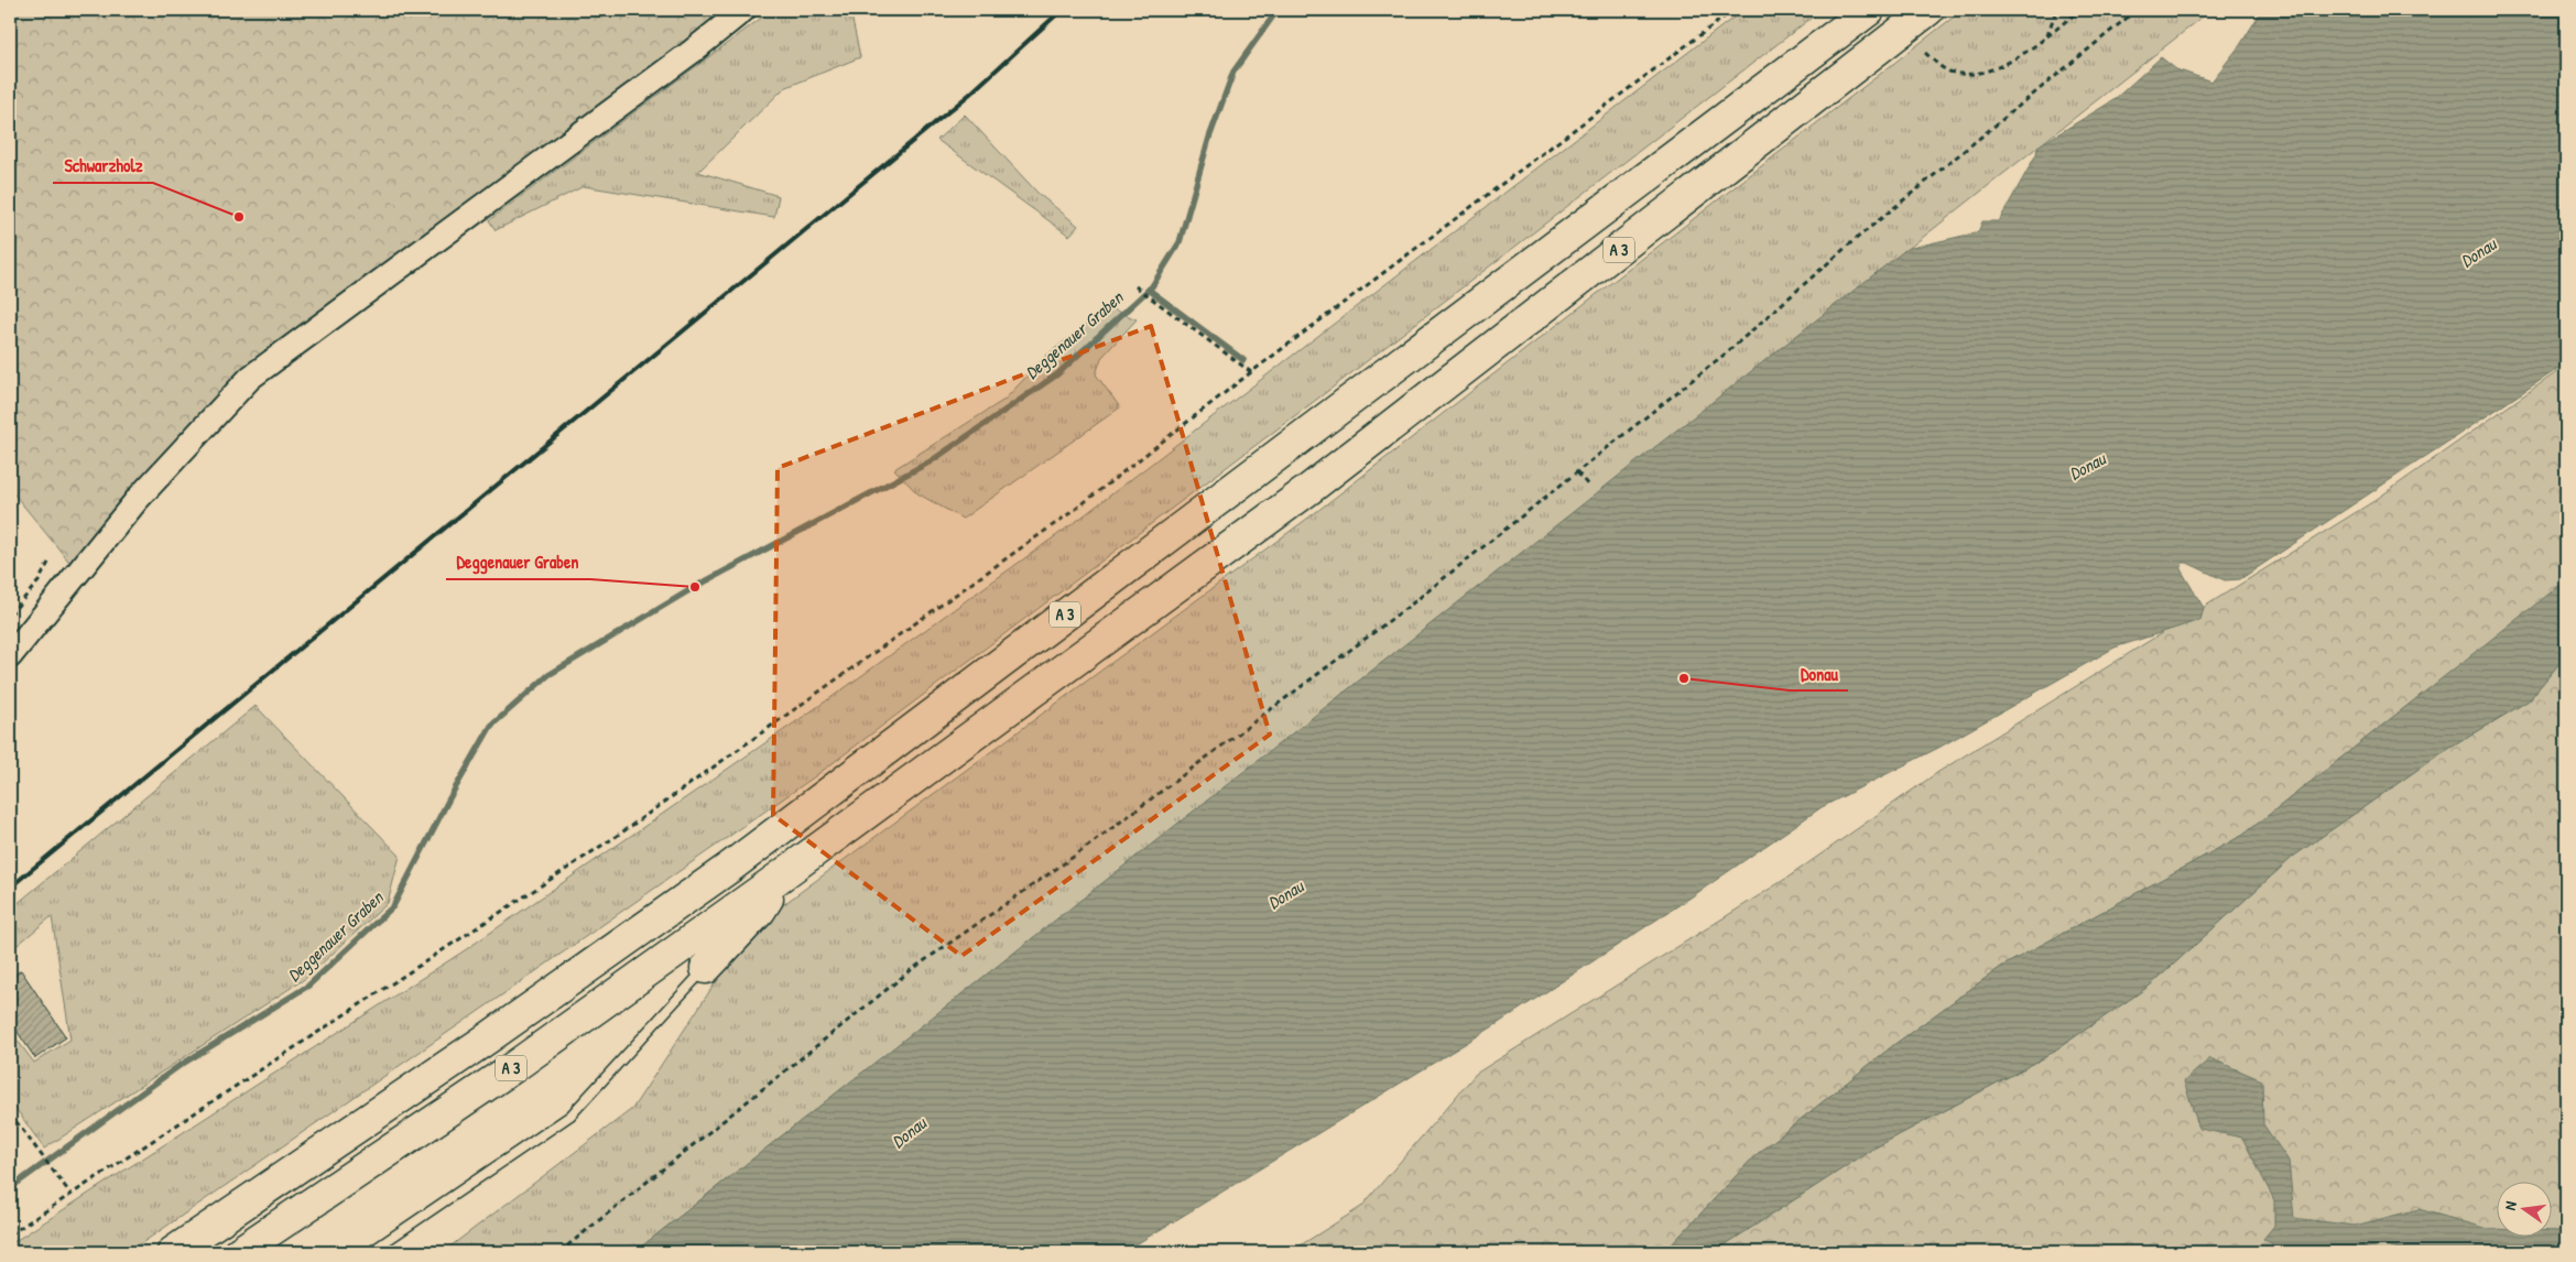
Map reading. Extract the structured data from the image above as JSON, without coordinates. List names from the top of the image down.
{
  "streets": {
    "highway": ["A 3"]
  },
  "water": ["Donau", "Deggenauer Graben"],
  "places": ["Schwarzholz", "Deggenauer Graben", "Donau"],
  "north": "left"
}
